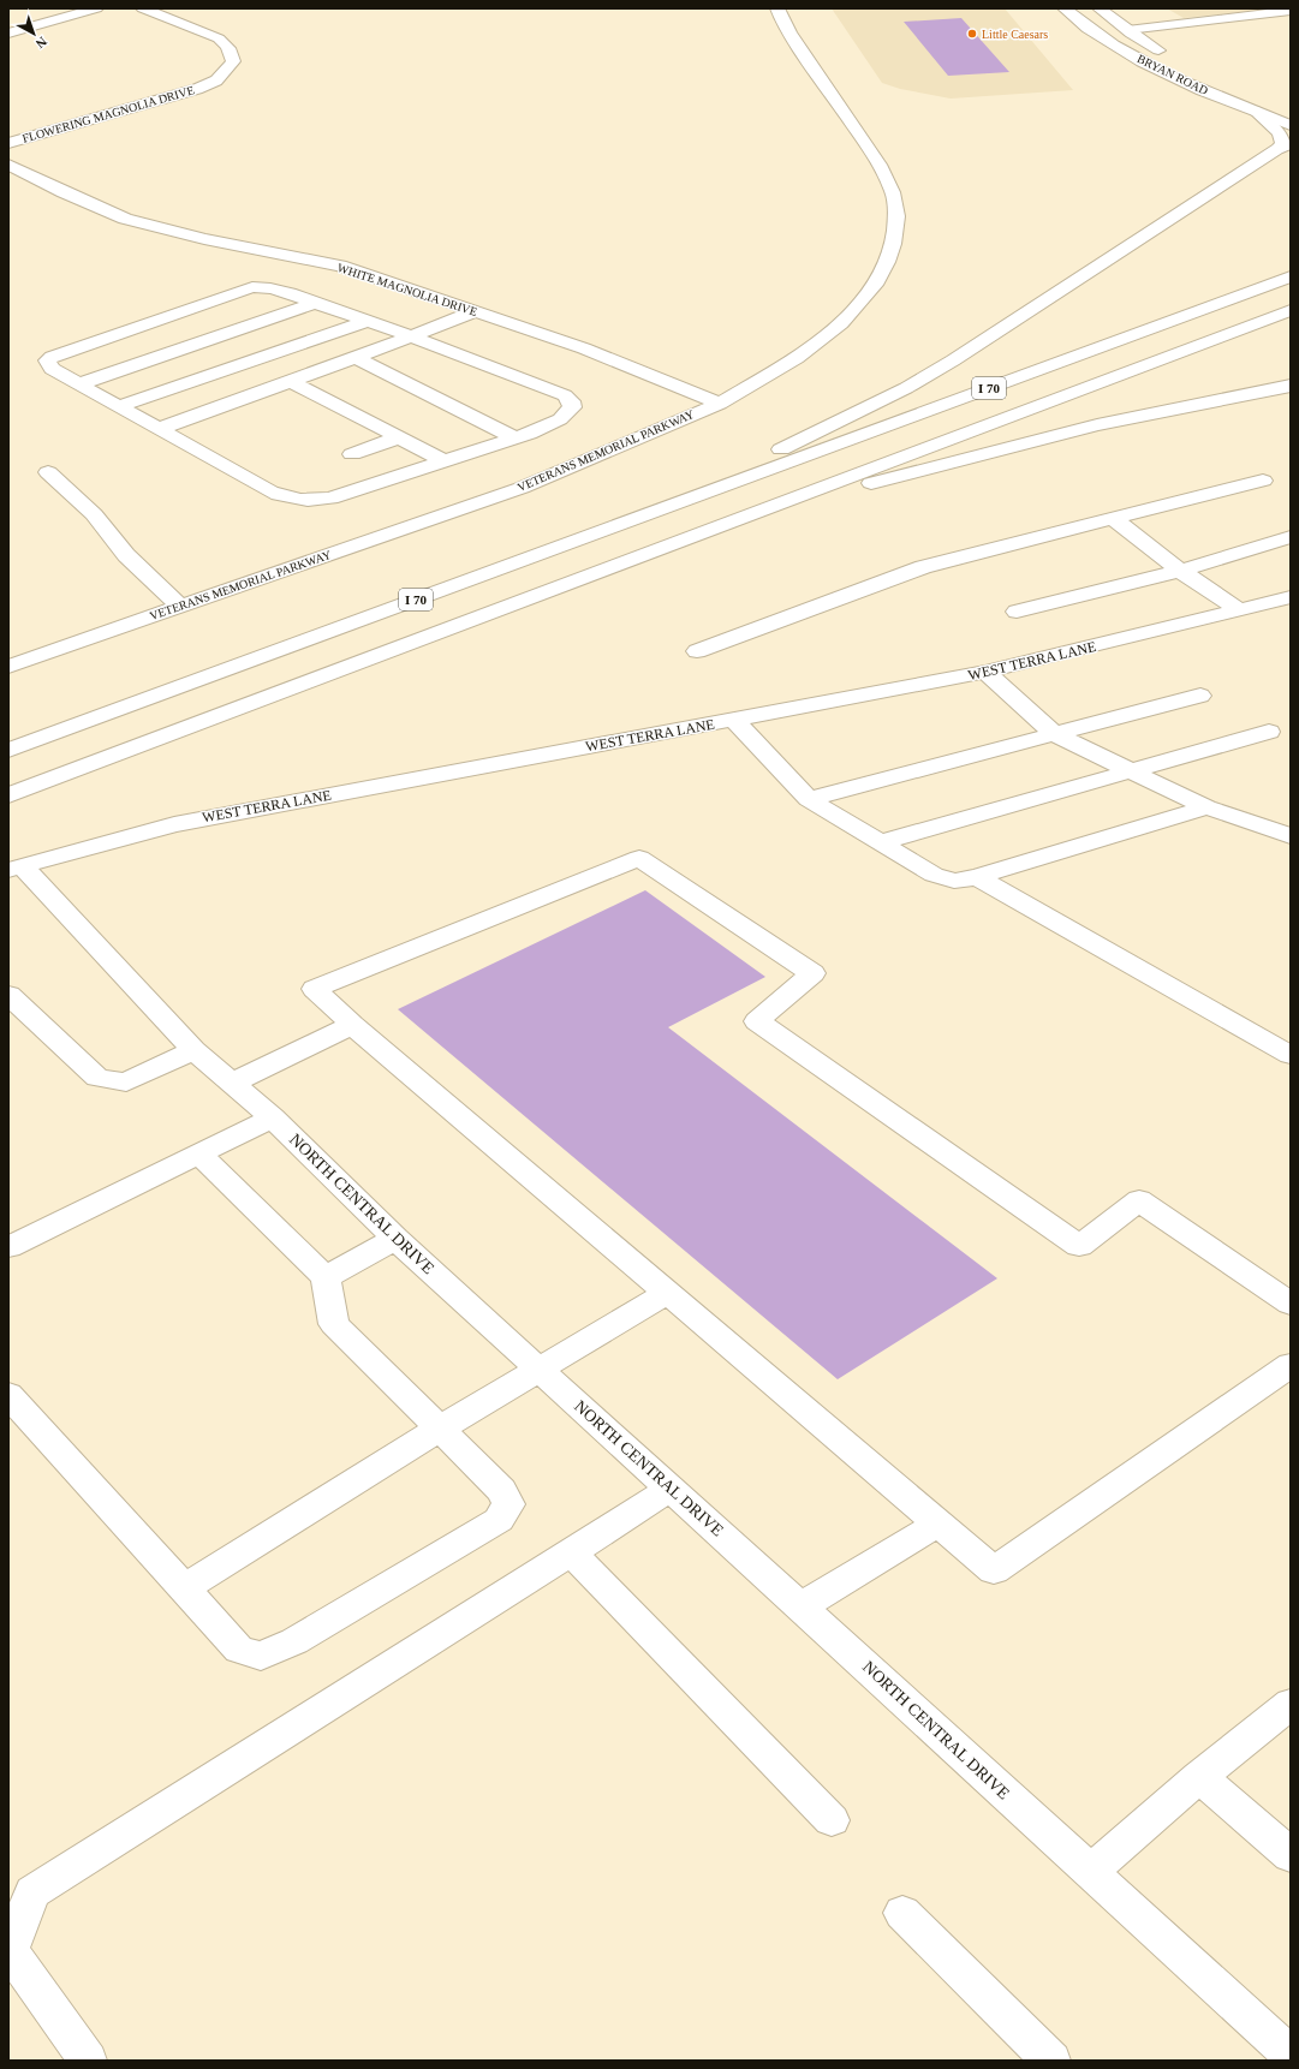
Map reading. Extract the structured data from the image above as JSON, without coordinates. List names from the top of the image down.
{
  "streets": {
    "main road": [
      "BRYAN ROAD",
      "FLOWERING MAGNOLIA DRIVE",
      "WHITE MAGNOLIA DRIVE",
      "I 70",
      "VETERANS MEMORIAL PARKWAY",
      "WEST TERRA LANE",
      "NORTH CENTRAL DRIVE"
    ]
  },
  "crossings": [
    ["WHITE MAGNOLIA DRIVE", "VETERANS MEMORIAL PARKWAY"],
    ["WEST TERRA LANE", "NORTH CENTRAL DRIVE"]
  ],
  "places": ["Little Caesars"],
  "north": "bottom right"
}
